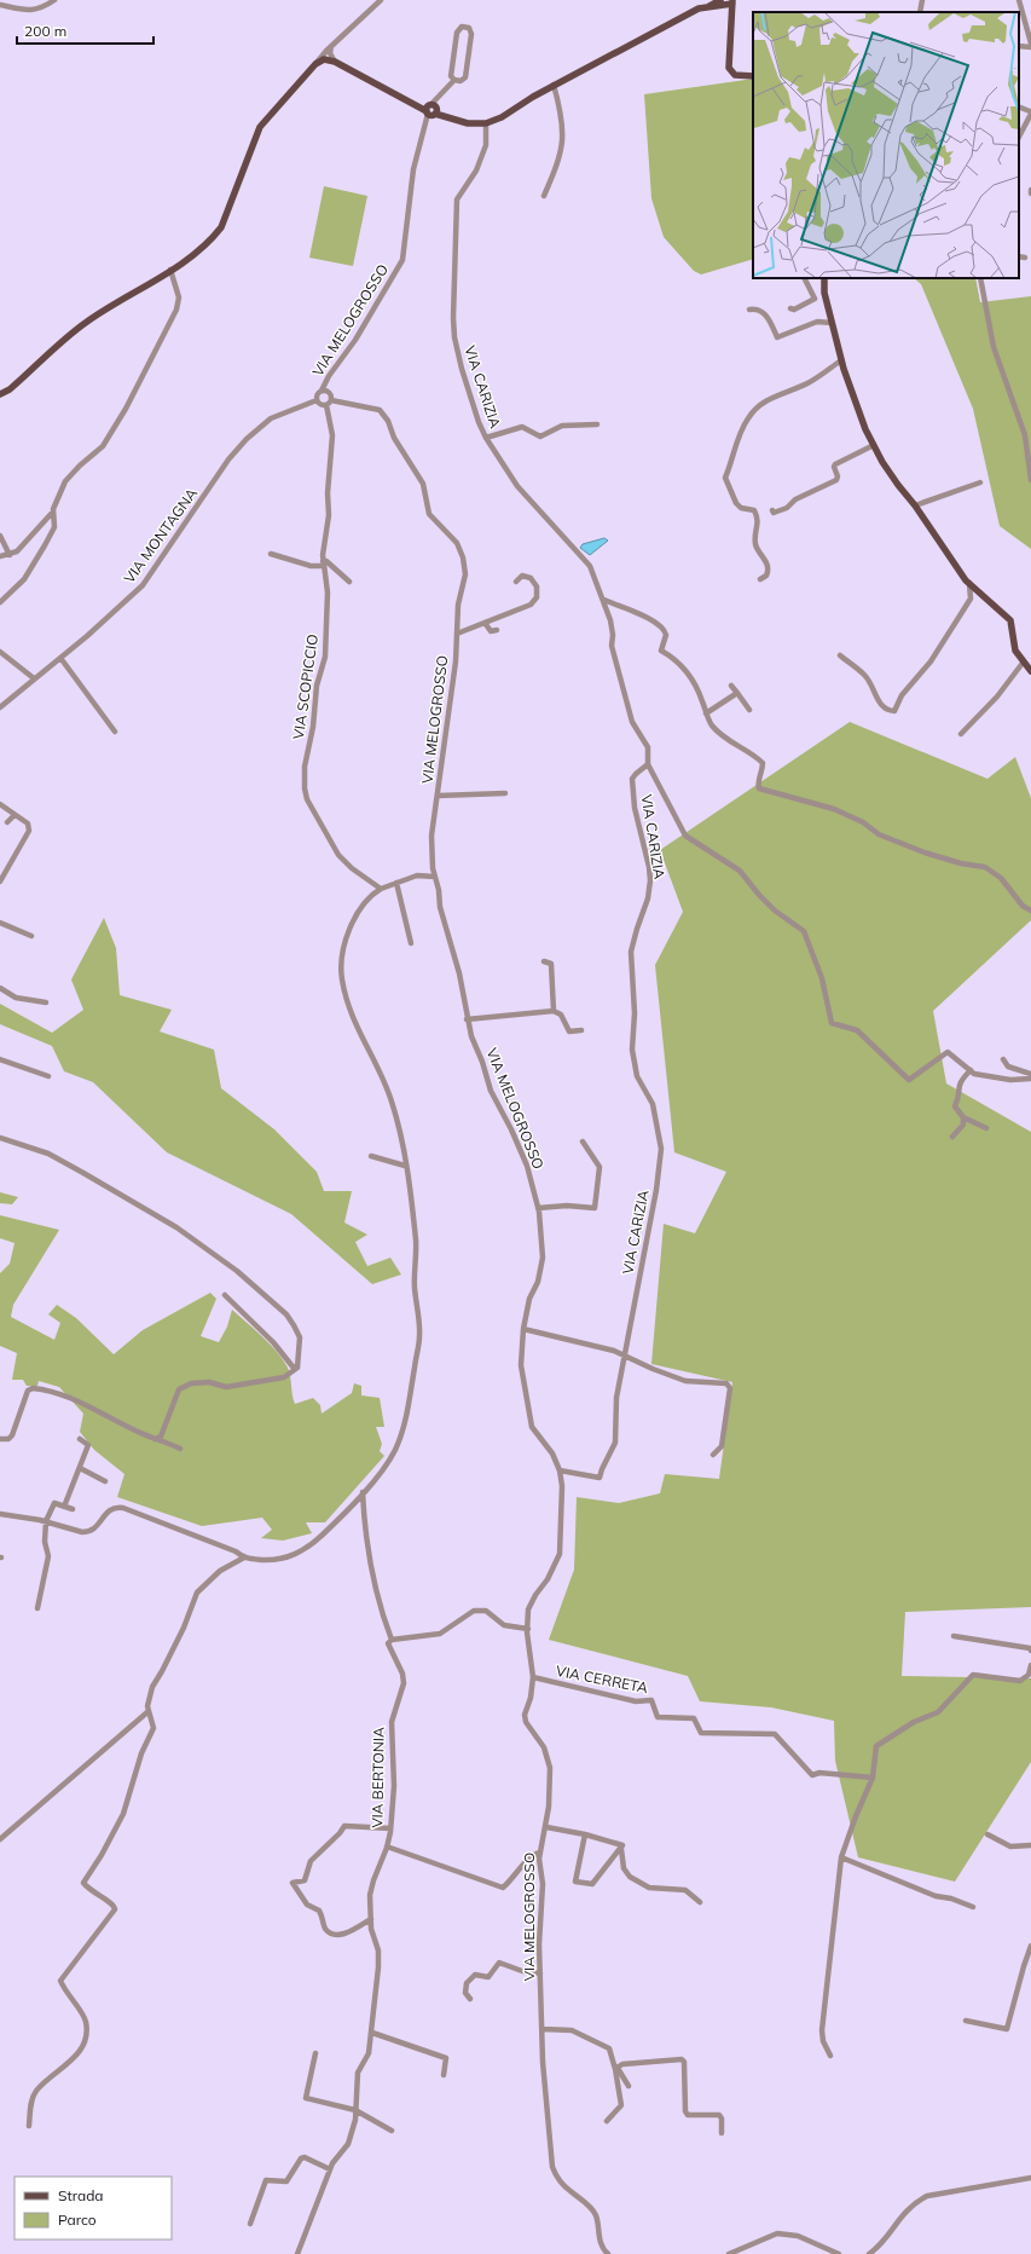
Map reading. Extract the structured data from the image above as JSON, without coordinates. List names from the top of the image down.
{
  "streets": {
    "street": [
      "VIA MELOGROSSO",
      "VIA CARIZIA",
      "VIA MONTAGNA",
      "VIA SCOPICCIO",
      "VIA CERRETA",
      "VIA BERTONIA"
    ]
  },
  "crossings": [
    ["VIA MELOGROSSO", "VIA CARIZIA"],
    ["VIA MELOGROSSO", "VIA MONTAGNA"],
    ["VIA MELOGROSSO", "VIA SCOPICCIO"],
    ["VIA MELOGROSSO", "VIA CERRETA"],
    ["VIA MONTAGNA", "VIA SCOPICCIO"]
  ],
  "legend": ["Strada", "Parco"],
  "scale_bar": "200 m"
}
